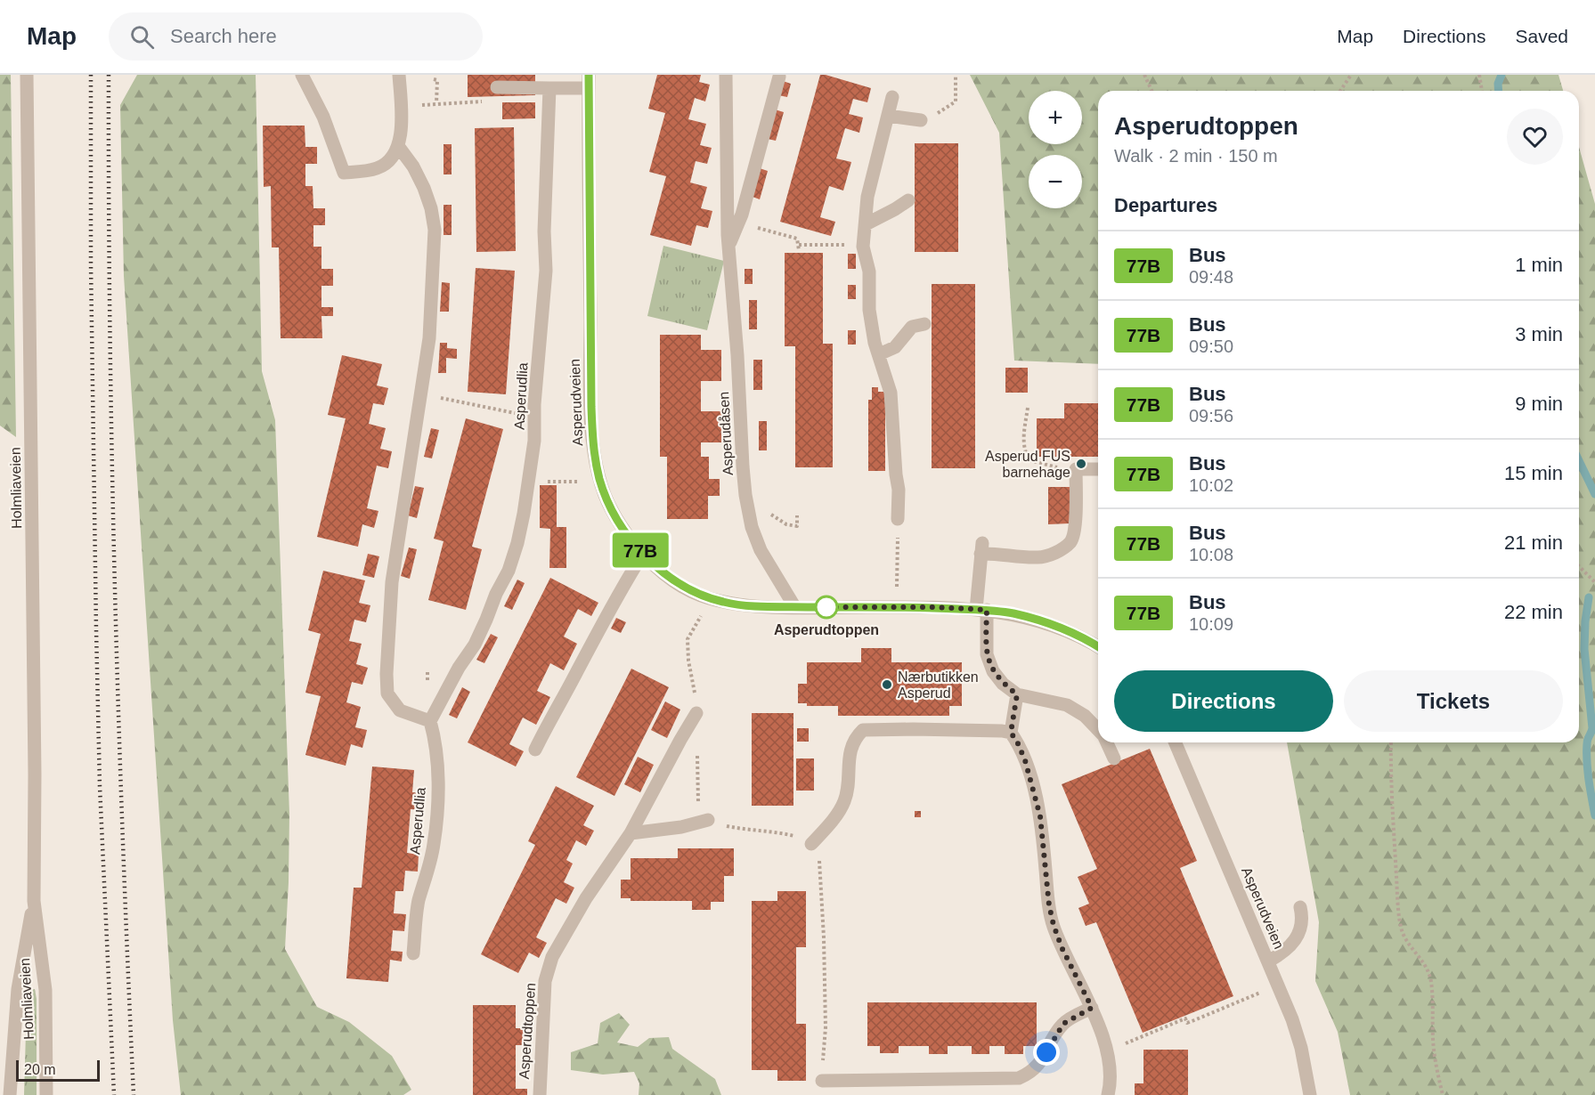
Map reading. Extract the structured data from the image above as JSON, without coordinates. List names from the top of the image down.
{
  "streets": {
    "street": [
      "Asperudlia",
      "Asperudveien",
      "Asperudåsen",
      "Holmliaveien",
      "Asperudtoppen"
    ]
  },
  "crossings": [
    ["Asperudveien", "Asperudåsen"]
  ],
  "places": ["Asperud FUS barnehage", "Asperudtoppen", "Nærbutikken Asperud"],
  "lines": ["bus line 77B"],
  "scale_bar": "20 m",
  "page": {
    "header": "Map",
    "search": "Search here",
    "nav": ["Map", "Directions", "Saved"],
    "on_map": "77B",
    "map_buttons": ["+", "−"],
    "heading": [
      ["Asperudtoppen", "Walk · 2 min · 150 m"],
      "Departures"
    ],
    "list": [
      {
        "mark": "77B",
        "name": "Bus",
        "note": "09:48",
        "value": "1 min"
      },
      {
        "mark": "77B",
        "name": "Bus",
        "note": "09:50",
        "value": "3 min"
      },
      {
        "mark": "77B",
        "name": "Bus",
        "note": "09:56",
        "value": "9 min"
      },
      {
        "mark": "77B",
        "name": "Bus",
        "note": "10:02",
        "value": "15 min"
      },
      {
        "mark": "77B",
        "name": "Bus",
        "note": "10:08",
        "value": "21 min"
      },
      {
        "mark": "77B",
        "name": "Bus",
        "note": "10:09",
        "value": "22 min"
      }
    ],
    "buttons": ["Directions", "Tickets"],
    "scale": "20 m"
  }
}
